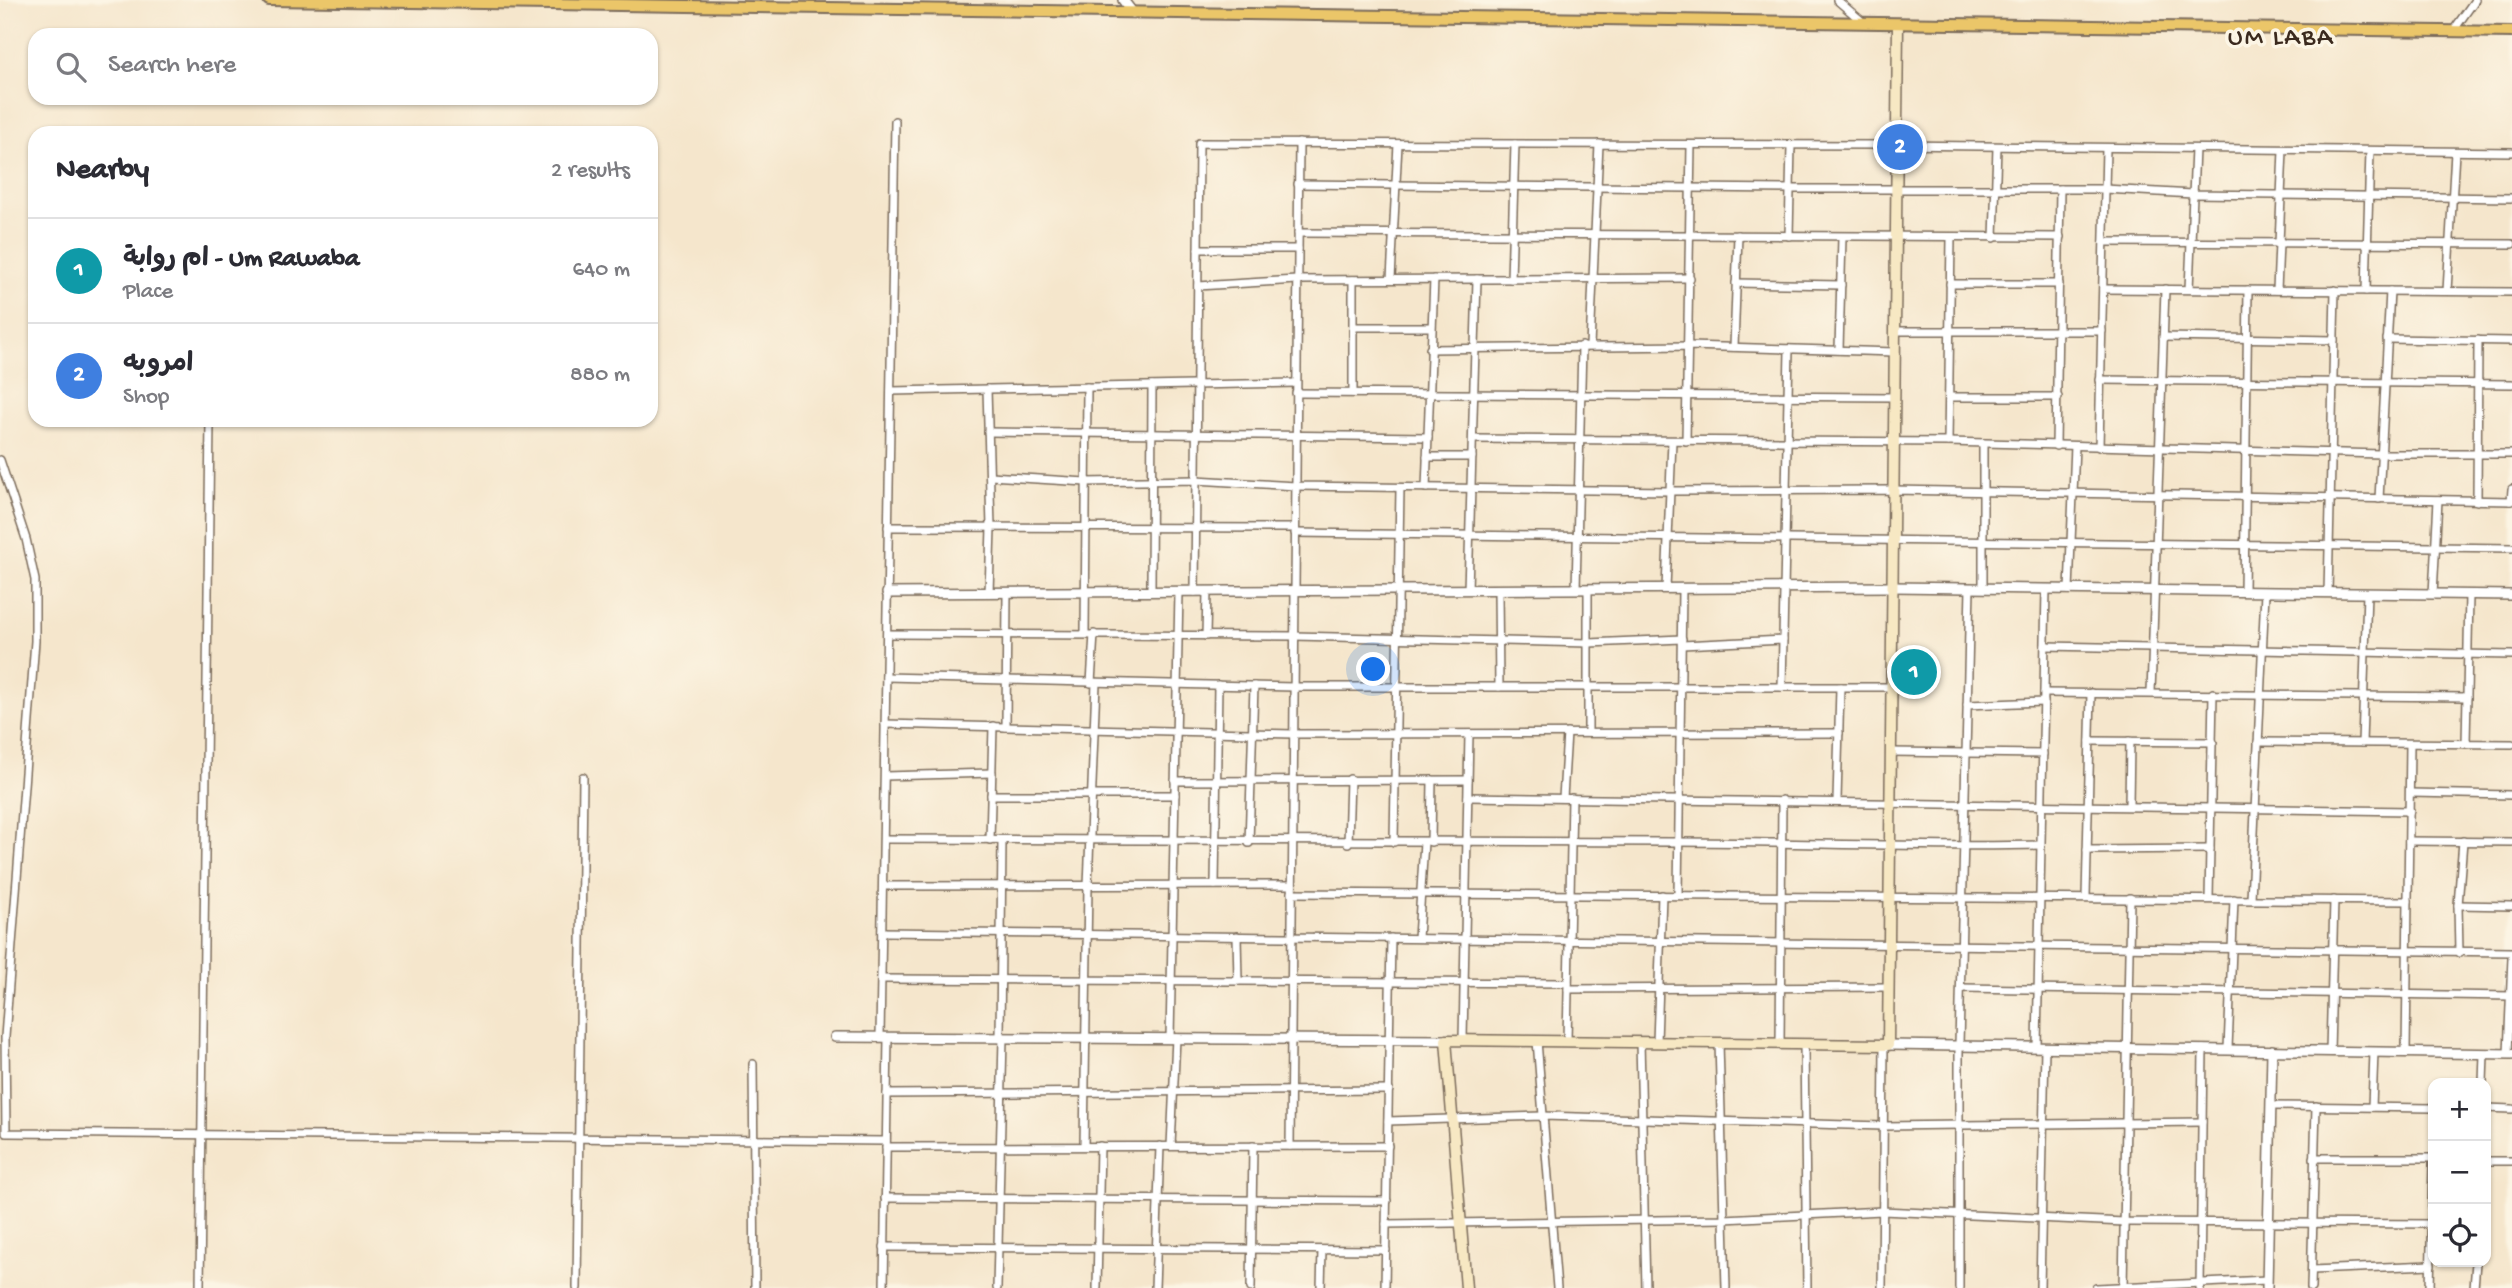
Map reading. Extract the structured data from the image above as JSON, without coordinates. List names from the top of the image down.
{
  "districts": ["UM LABA"],
  "page": {
    "search": "Search here",
    "pins": ["2", "1"],
    "heading": ["Nearby", "2 results"],
    "list": [
      {
        "mark": "1",
        "name": "ام روابة - Um Rawaba",
        "note": "Place",
        "value": "640 m"
      },
      {
        "mark": "2",
        "name": "امروبه",
        "note": "Shop",
        "value": "880 m"
      }
    ],
    "map_buttons": ["+", "−"]
  }
}
